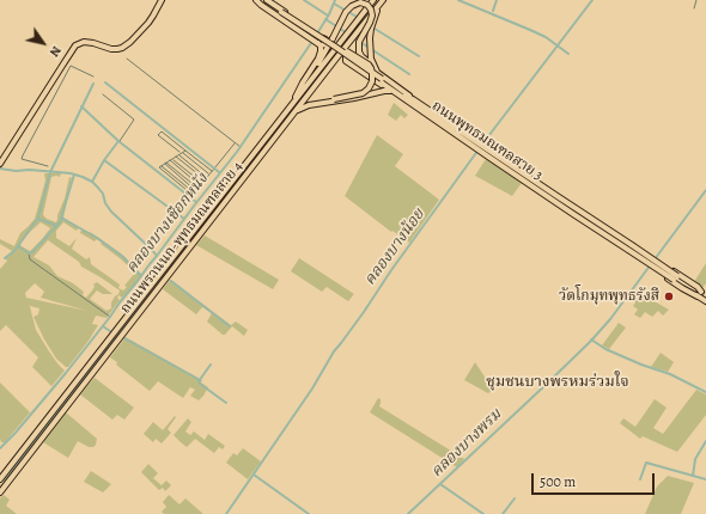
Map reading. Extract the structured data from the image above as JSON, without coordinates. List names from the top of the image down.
{
  "streets": {
    "main road": ["ถนนพุทธมณฑลสาย 3", "ถนนพรานนก-พุทธมณฑลสาย 4"]
  },
  "districts": ["ชุมชนบางพรหมร่วมใจ"],
  "water": ["คลองบางเชือกหนัง", "คลองบางน้อย", "คลองบางพรม"],
  "places": ["วัดโกมุทพุทธรังสี"],
  "scale_bar": "500 m",
  "north": "bottom right"
}
